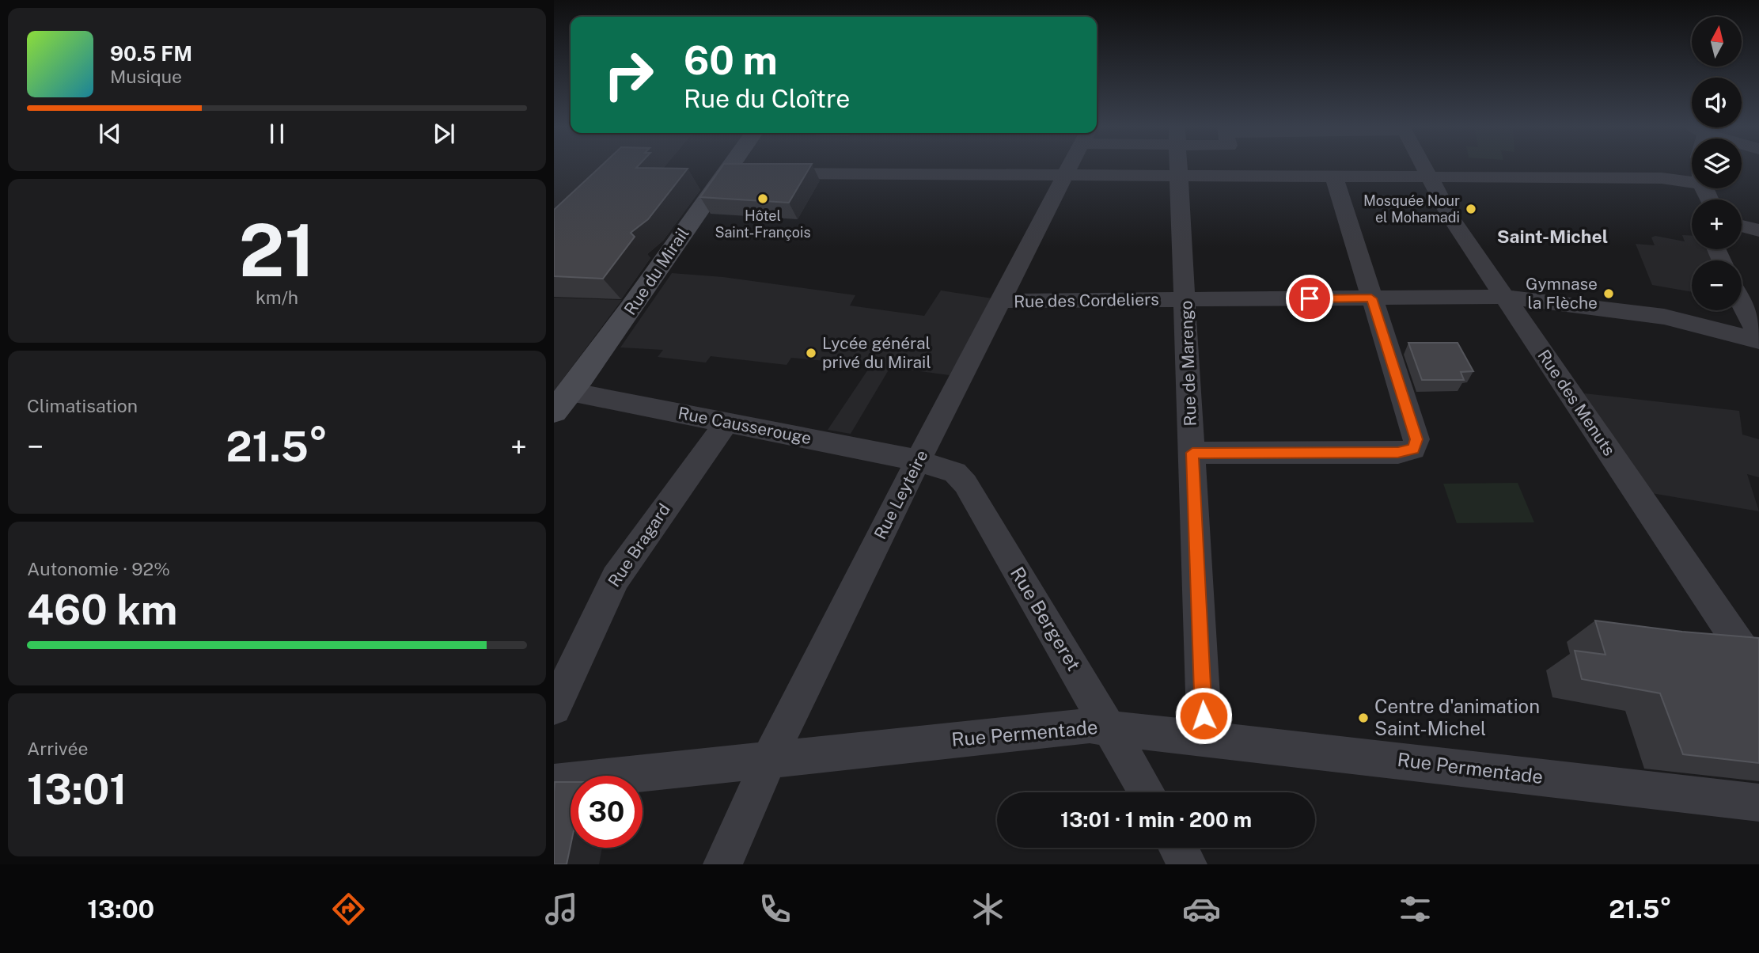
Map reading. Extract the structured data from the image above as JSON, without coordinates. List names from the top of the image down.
{
  "streets": {
    "street": [
      "Rue du Mirail",
      "Rue des Cordeliers",
      "Rue de Marengo",
      "Rue des Menuts",
      "Rue Causserouge",
      "Rue Leyteire",
      "Rue Bragard",
      "Rue Bergeret",
      "Rue Permentade"
    ]
  },
  "crossings": [
    ["Rue du Mirail", "Rue Causserouge"],
    ["Rue des Cordeliers", "Rue de Marengo"],
    ["Rue des Cordeliers", "Rue des Menuts"],
    ["Rue des Cordeliers", "Rue Leyteire"],
    ["Rue de Marengo", "Rue Permentade"],
    ["Rue Causserouge", "Rue Leyteire"],
    ["Rue Causserouge", "Rue Bragard"],
    ["Rue Causserouge", "Rue Bergeret"],
    ["Rue Leyteire", "Rue Bergeret"],
    ["Rue Leyteire", "Rue Permentade"],
    ["Rue Bergeret", "Rue Permentade"]
  ],
  "districts": ["Saint-Michel"],
  "places": [
    "Hôtel Saint-François",
    "Mosquée Nour el Mohamadi",
    "Gymnase la Flèche",
    "Lycée général privé du Mirail",
    "Centre d'animation Saint-Michel"
  ],
  "north": "top",
  "page": {
    "map_buttons": ["+", "−"],
    "turn": ["60 m", "Rue du Cloître"],
    "song": ["90.5 FM", "Musique"],
    "tile": [
      ["21", "km/h"],
      "Climatisation",
      ["Autonomie · 92%", "460 km"],
      ["Arrivée", "13:01"]
    ],
    "heat": ["−", "21.5°", "+"],
    "limit": "30",
    "trip": "13:01 · 1 min · 200 m",
    "tabs": ["13:00", "21.5°"]
  }
}
